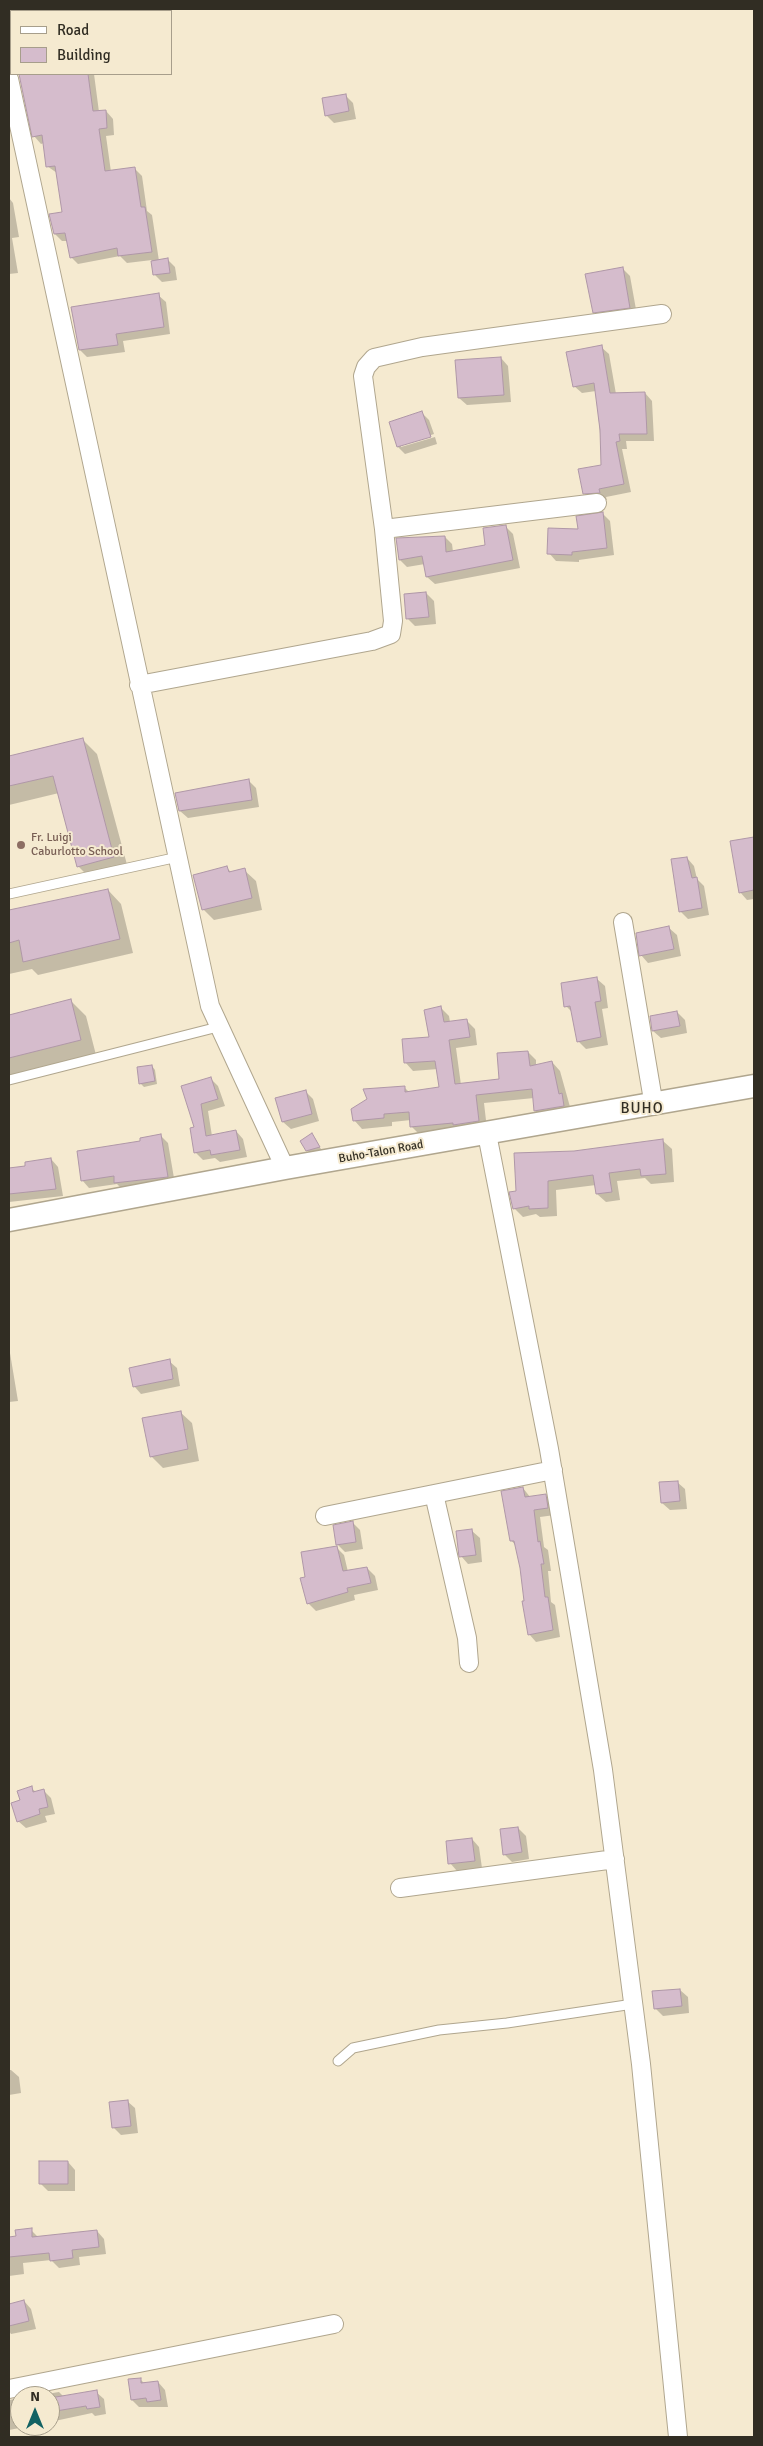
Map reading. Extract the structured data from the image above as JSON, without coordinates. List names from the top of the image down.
{
  "streets": {
    "street": ["Buho-Talon Road"]
  },
  "districts": ["BUHO"],
  "places": ["Fr. Luigi Caburlotto School"],
  "legend": ["Road", "Building"],
  "north": "top"
}
